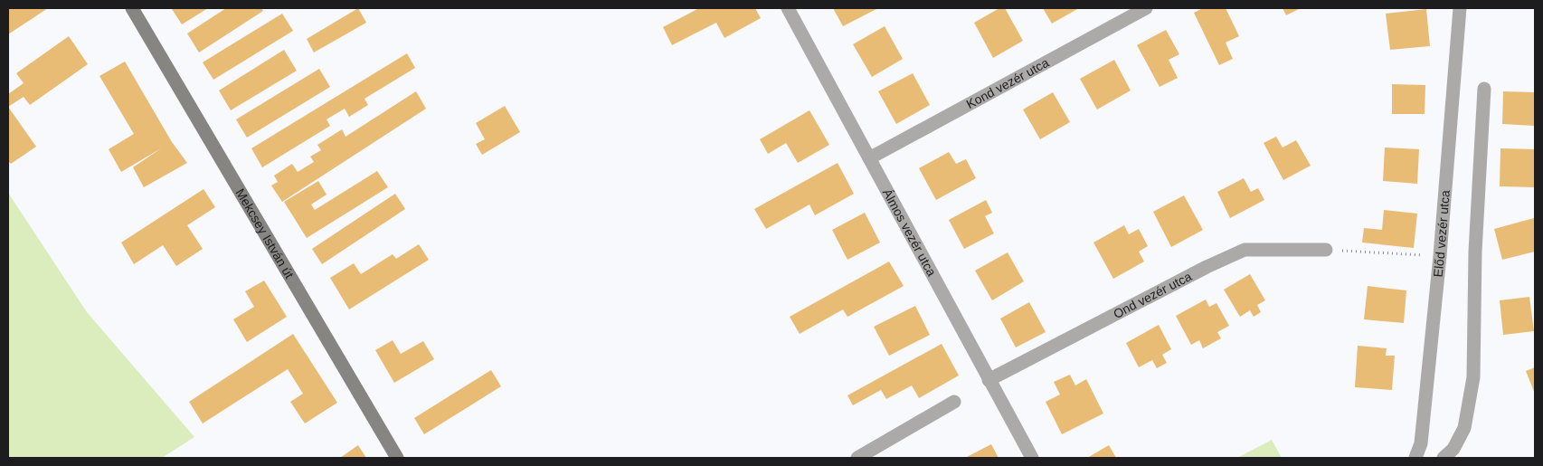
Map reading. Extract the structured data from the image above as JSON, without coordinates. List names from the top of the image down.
{
  "streets": {
    "street": [
      "Kond vezér utca",
      "Mekcsey István út",
      "Álmos vezér utca",
      "Előd vezér utca",
      "Ond vezér utca"
    ]
  },
  "crossings": [
    ["Kond vezér utca", "Álmos vezér utca"],
    ["Álmos vezér utca", "Ond vezér utca"]
  ]
}
